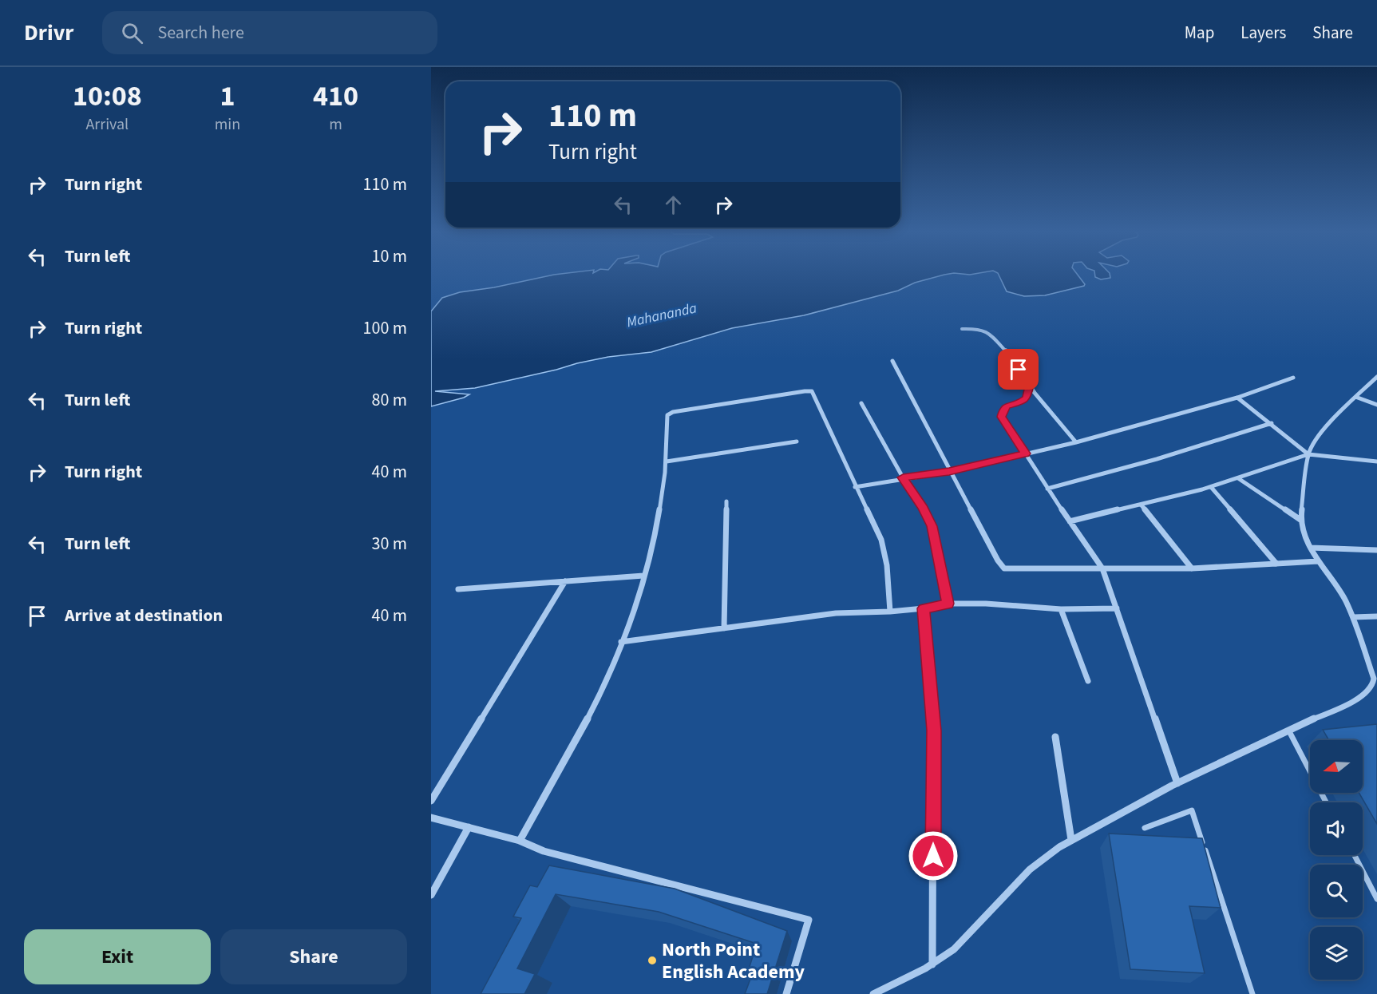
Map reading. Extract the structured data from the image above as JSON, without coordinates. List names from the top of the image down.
{
  "water": ["Mahananda"],
  "places": ["North Point English Academy"],
  "north": "left",
  "page": {
    "header": "Drivr",
    "search": "Search here",
    "nav": ["Map", "Layers", "Share"],
    "eta": [
      "10:08",
      "Arrival",
      "1",
      "min",
      "410",
      "m"
    ],
    "turn": ["110 m", "Turn right"],
    "list": [
      {
        "name": "Turn right",
        "value": "110 m"
      },
      {
        "name": "Turn left",
        "value": "10 m"
      },
      {
        "name": "Turn right",
        "value": "100 m"
      },
      {
        "name": "Turn left",
        "value": "80 m"
      },
      {
        "name": "Turn right",
        "value": "40 m"
      },
      {
        "name": "Turn left",
        "value": "30 m"
      },
      {
        "name": "Arrive at destination",
        "value": "40 m"
      }
    ],
    "buttons": ["Exit", "Share"]
  }
}
